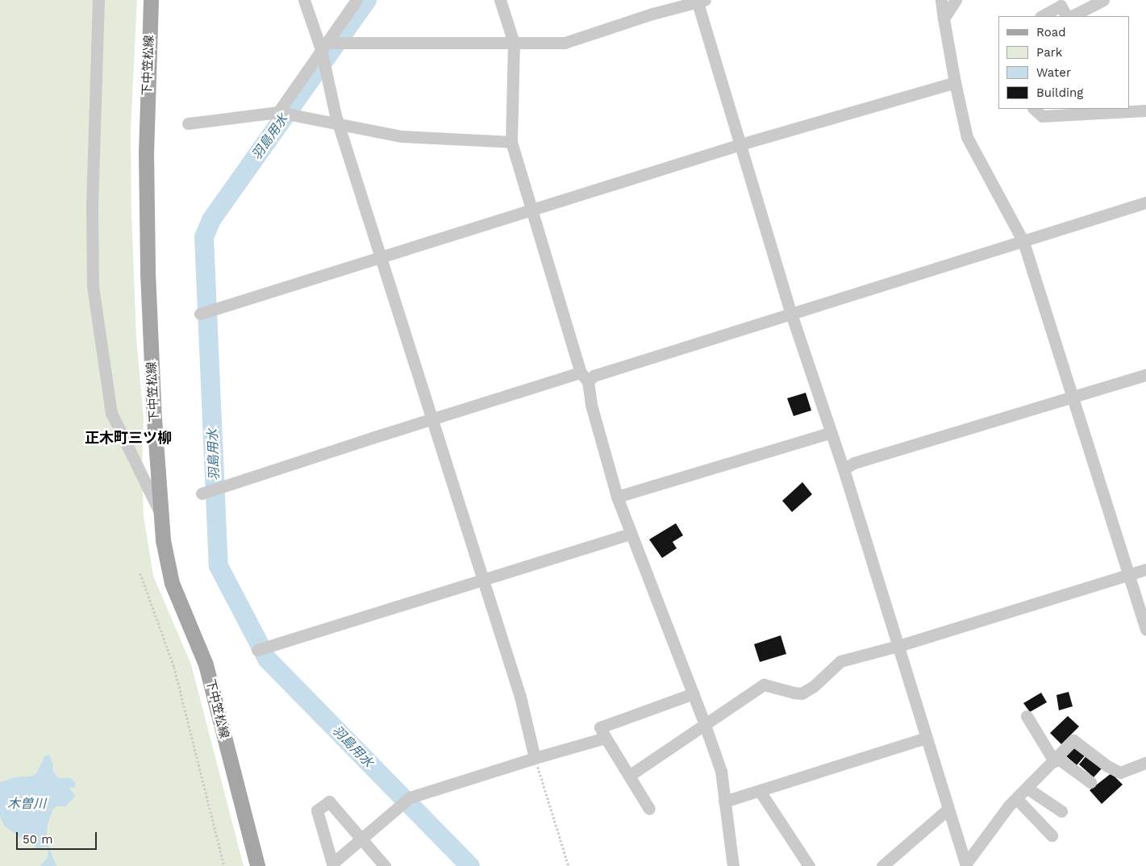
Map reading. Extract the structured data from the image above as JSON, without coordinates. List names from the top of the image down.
{
  "streets": {
    "main road": ["下中笠松線"]
  },
  "districts": ["正木町三ツ柳"],
  "water": ["羽島用水", "木曽川"],
  "legend": [
    "Road",
    "Park",
    "Water",
    "Building"
  ],
  "scale_bar": "50 m"
}
